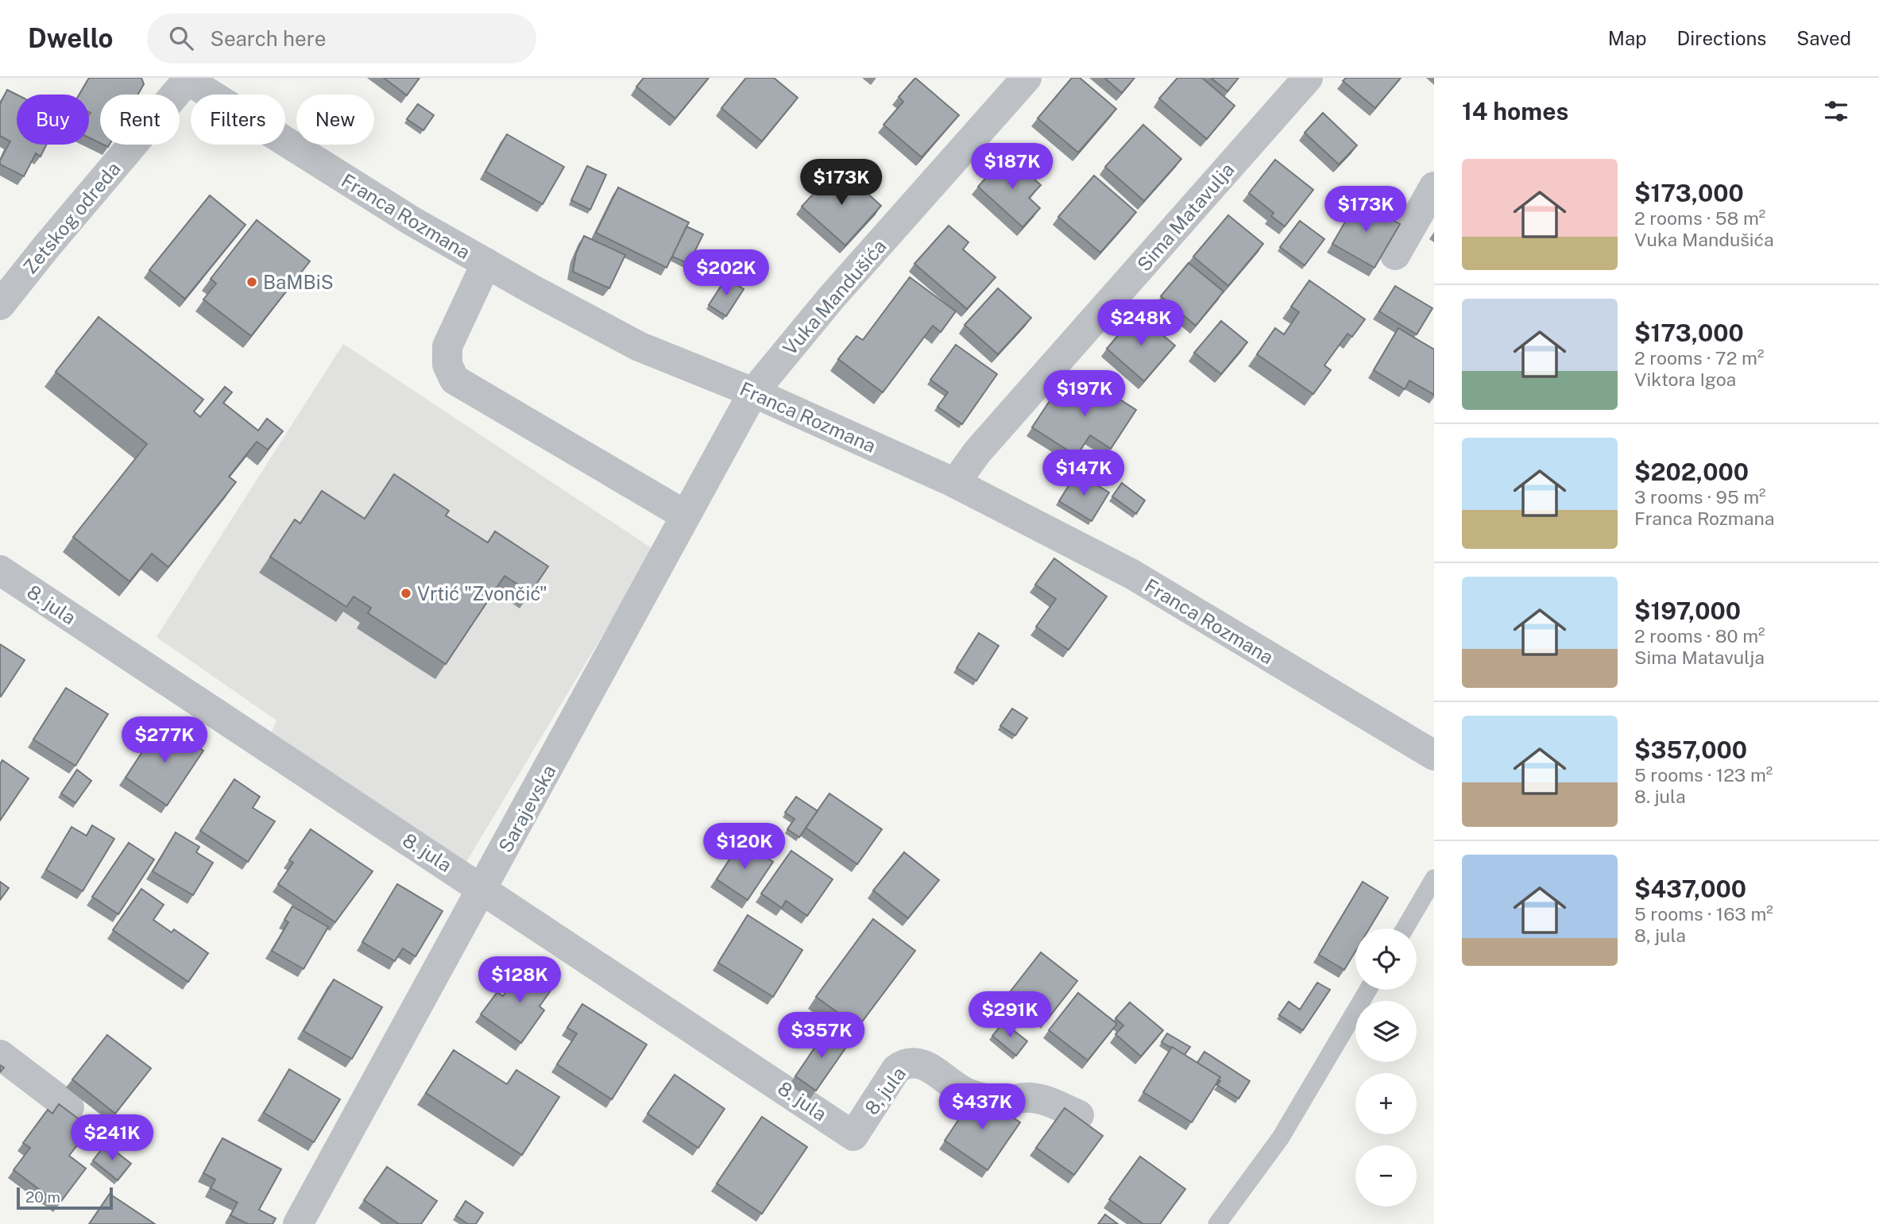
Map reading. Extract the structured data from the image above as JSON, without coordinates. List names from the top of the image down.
{
  "streets": {
    "street": [
      "Franca Rozmana",
      "Sima Matavulja",
      "Zetskog odreda",
      "Vuka Mandušića",
      "8. jula",
      "Sarajevska",
      "8, jula"
    ]
  },
  "crossings": [
    ["Franca Rozmana", "Sima Matavulja"],
    ["Franca Rozmana", "Zetskog odreda"],
    ["Franca Rozmana", "Vuka Mandušića"],
    ["Franca Rozmana", "Sarajevska"],
    ["Vuka Mandušića", "Sarajevska"],
    ["8. jula", "Sarajevska"],
    ["8. jula", "8, jula"]
  ],
  "places": ["BaMBiS", "Vrtić \"Zvončić\""],
  "scale_bar": "20 m",
  "page": {
    "header": "Dwello",
    "search": "Search here",
    "nav": ["Map", "Directions", "Saved"],
    "heading": "14 homes",
    "chip": [
      "Buy",
      "Rent",
      "Filters",
      "New"
    ],
    "price": [
      "$187K",
      "$173K",
      "$173K",
      "$202K",
      "$248K",
      "$197K",
      "$147K",
      "$277K",
      "$120K",
      "$128K",
      "$291K",
      "$357K",
      "$437K",
      "$241K"
    ],
    "list": [
      {
        "name": "$173,000",
        "note": "2 rooms · 58 m² · Vuka Mandušića"
      },
      {
        "name": "$173,000",
        "note": "2 rooms · 72 m² · Viktora Igoa"
      },
      {
        "name": "$202,000",
        "note": "3 rooms · 95 m² · Franca Rozmana"
      },
      {
        "name": "$197,000",
        "note": "2 rooms · 80 m² · Sima Matavulja"
      },
      {
        "name": "$357,000",
        "note": "5 rooms · 123 m² · 8. jula"
      },
      {
        "name": "$437,000",
        "note": "5 rooms · 163 m² · 8, jula"
      }
    ],
    "map_buttons": ["+", "−"],
    "scale": "20 m"
  }
}
